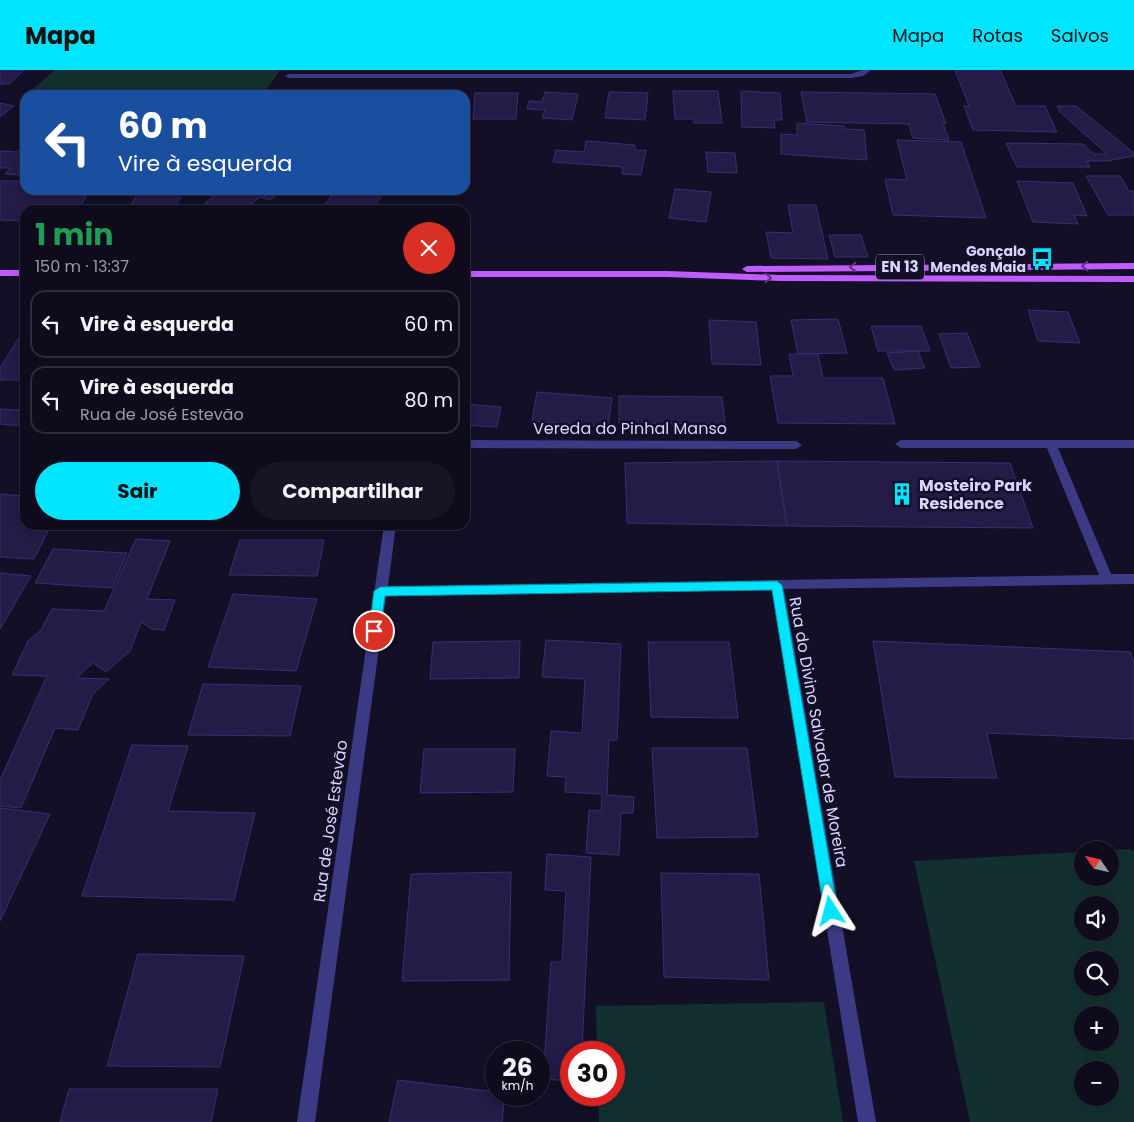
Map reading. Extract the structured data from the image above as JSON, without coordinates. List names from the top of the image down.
{
  "streets": {
    "main road": ["EN 13"],
    "street": ["Vereda do Pinhal Manso", "Rua do Divino Salvador de Moreira", "Rua de José Estevão"]
  },
  "places": {
    "bus stop": ["Gonçalo Mendes Maia"],
    "building": ["Mosteiro Park Residence"]
  },
  "north": "top left",
  "page": {
    "header": "Mapa",
    "nav": ["Mapa", "Rotas", "Salvos"],
    "turn": ["60 m", "Vire à esquerda"],
    "heading": ["1 min", "150 m · 13:37"],
    "list": [
      {
        "name": "Vire à esquerda",
        "value": "60 m"
      },
      {
        "name": "Vire à esquerda",
        "note": "Rua de José Estevão",
        "value": "80 m"
      }
    ],
    "buttons": ["Sair", "Compartilhar"],
    "map_buttons": ["+", "−"],
    "speed": "26 km/h",
    "limit": "30"
  }
}
